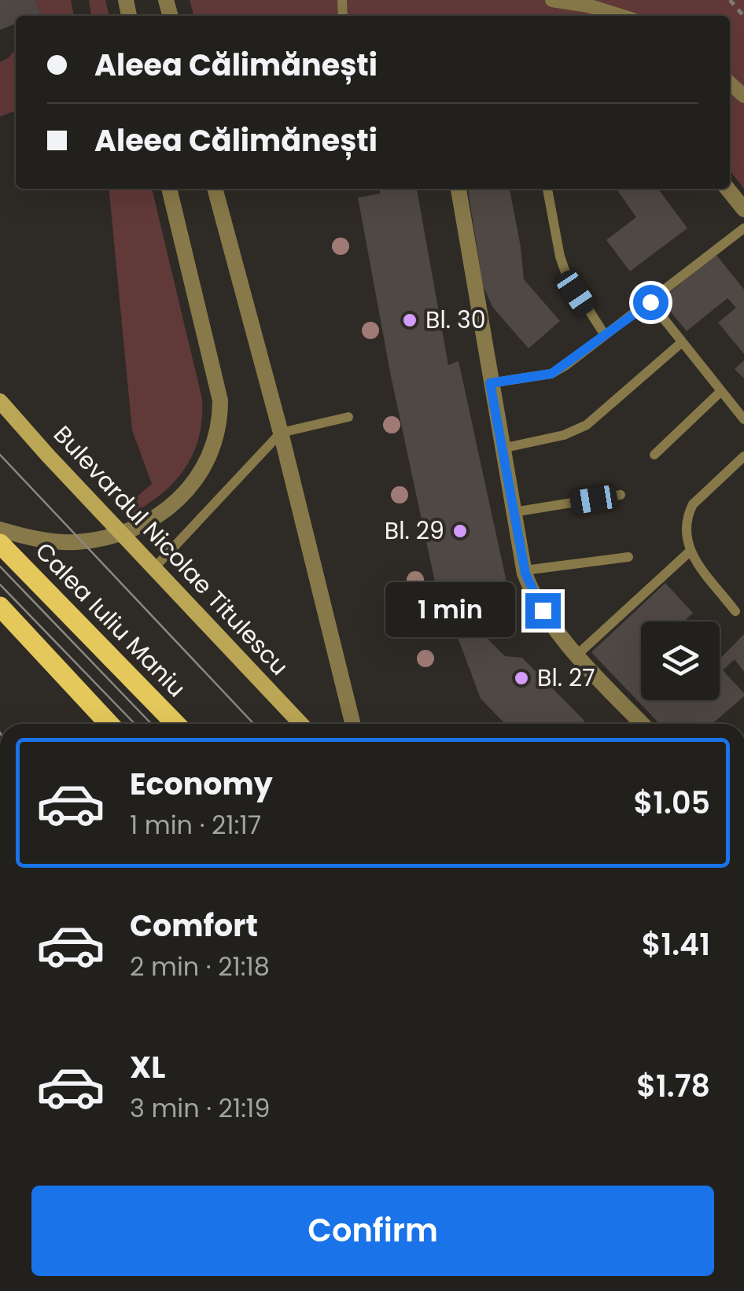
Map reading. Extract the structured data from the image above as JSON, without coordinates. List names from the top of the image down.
{
  "streets": {
    "main road": ["Bulevardul Nicolae Titulescu", "Calea Iuliu Maniu"]
  },
  "places": ["Bl. 30", "Bl. 29", "Bl. 27"],
  "page": {
    "banner": ["Aleea Călimănești", "Aleea Călimănești"],
    "bubble": "1 min",
    "list": [
      {
        "name": "Economy",
        "note": "1 min · 21:17",
        "value": "$1.05"
      },
      {
        "name": "Comfort",
        "note": "2 min · 21:18",
        "value": "$1.41"
      },
      {
        "name": "XL",
        "note": "3 min · 21:19",
        "value": "$1.78"
      }
    ],
    "buttons": "Confirm"
  }
}
